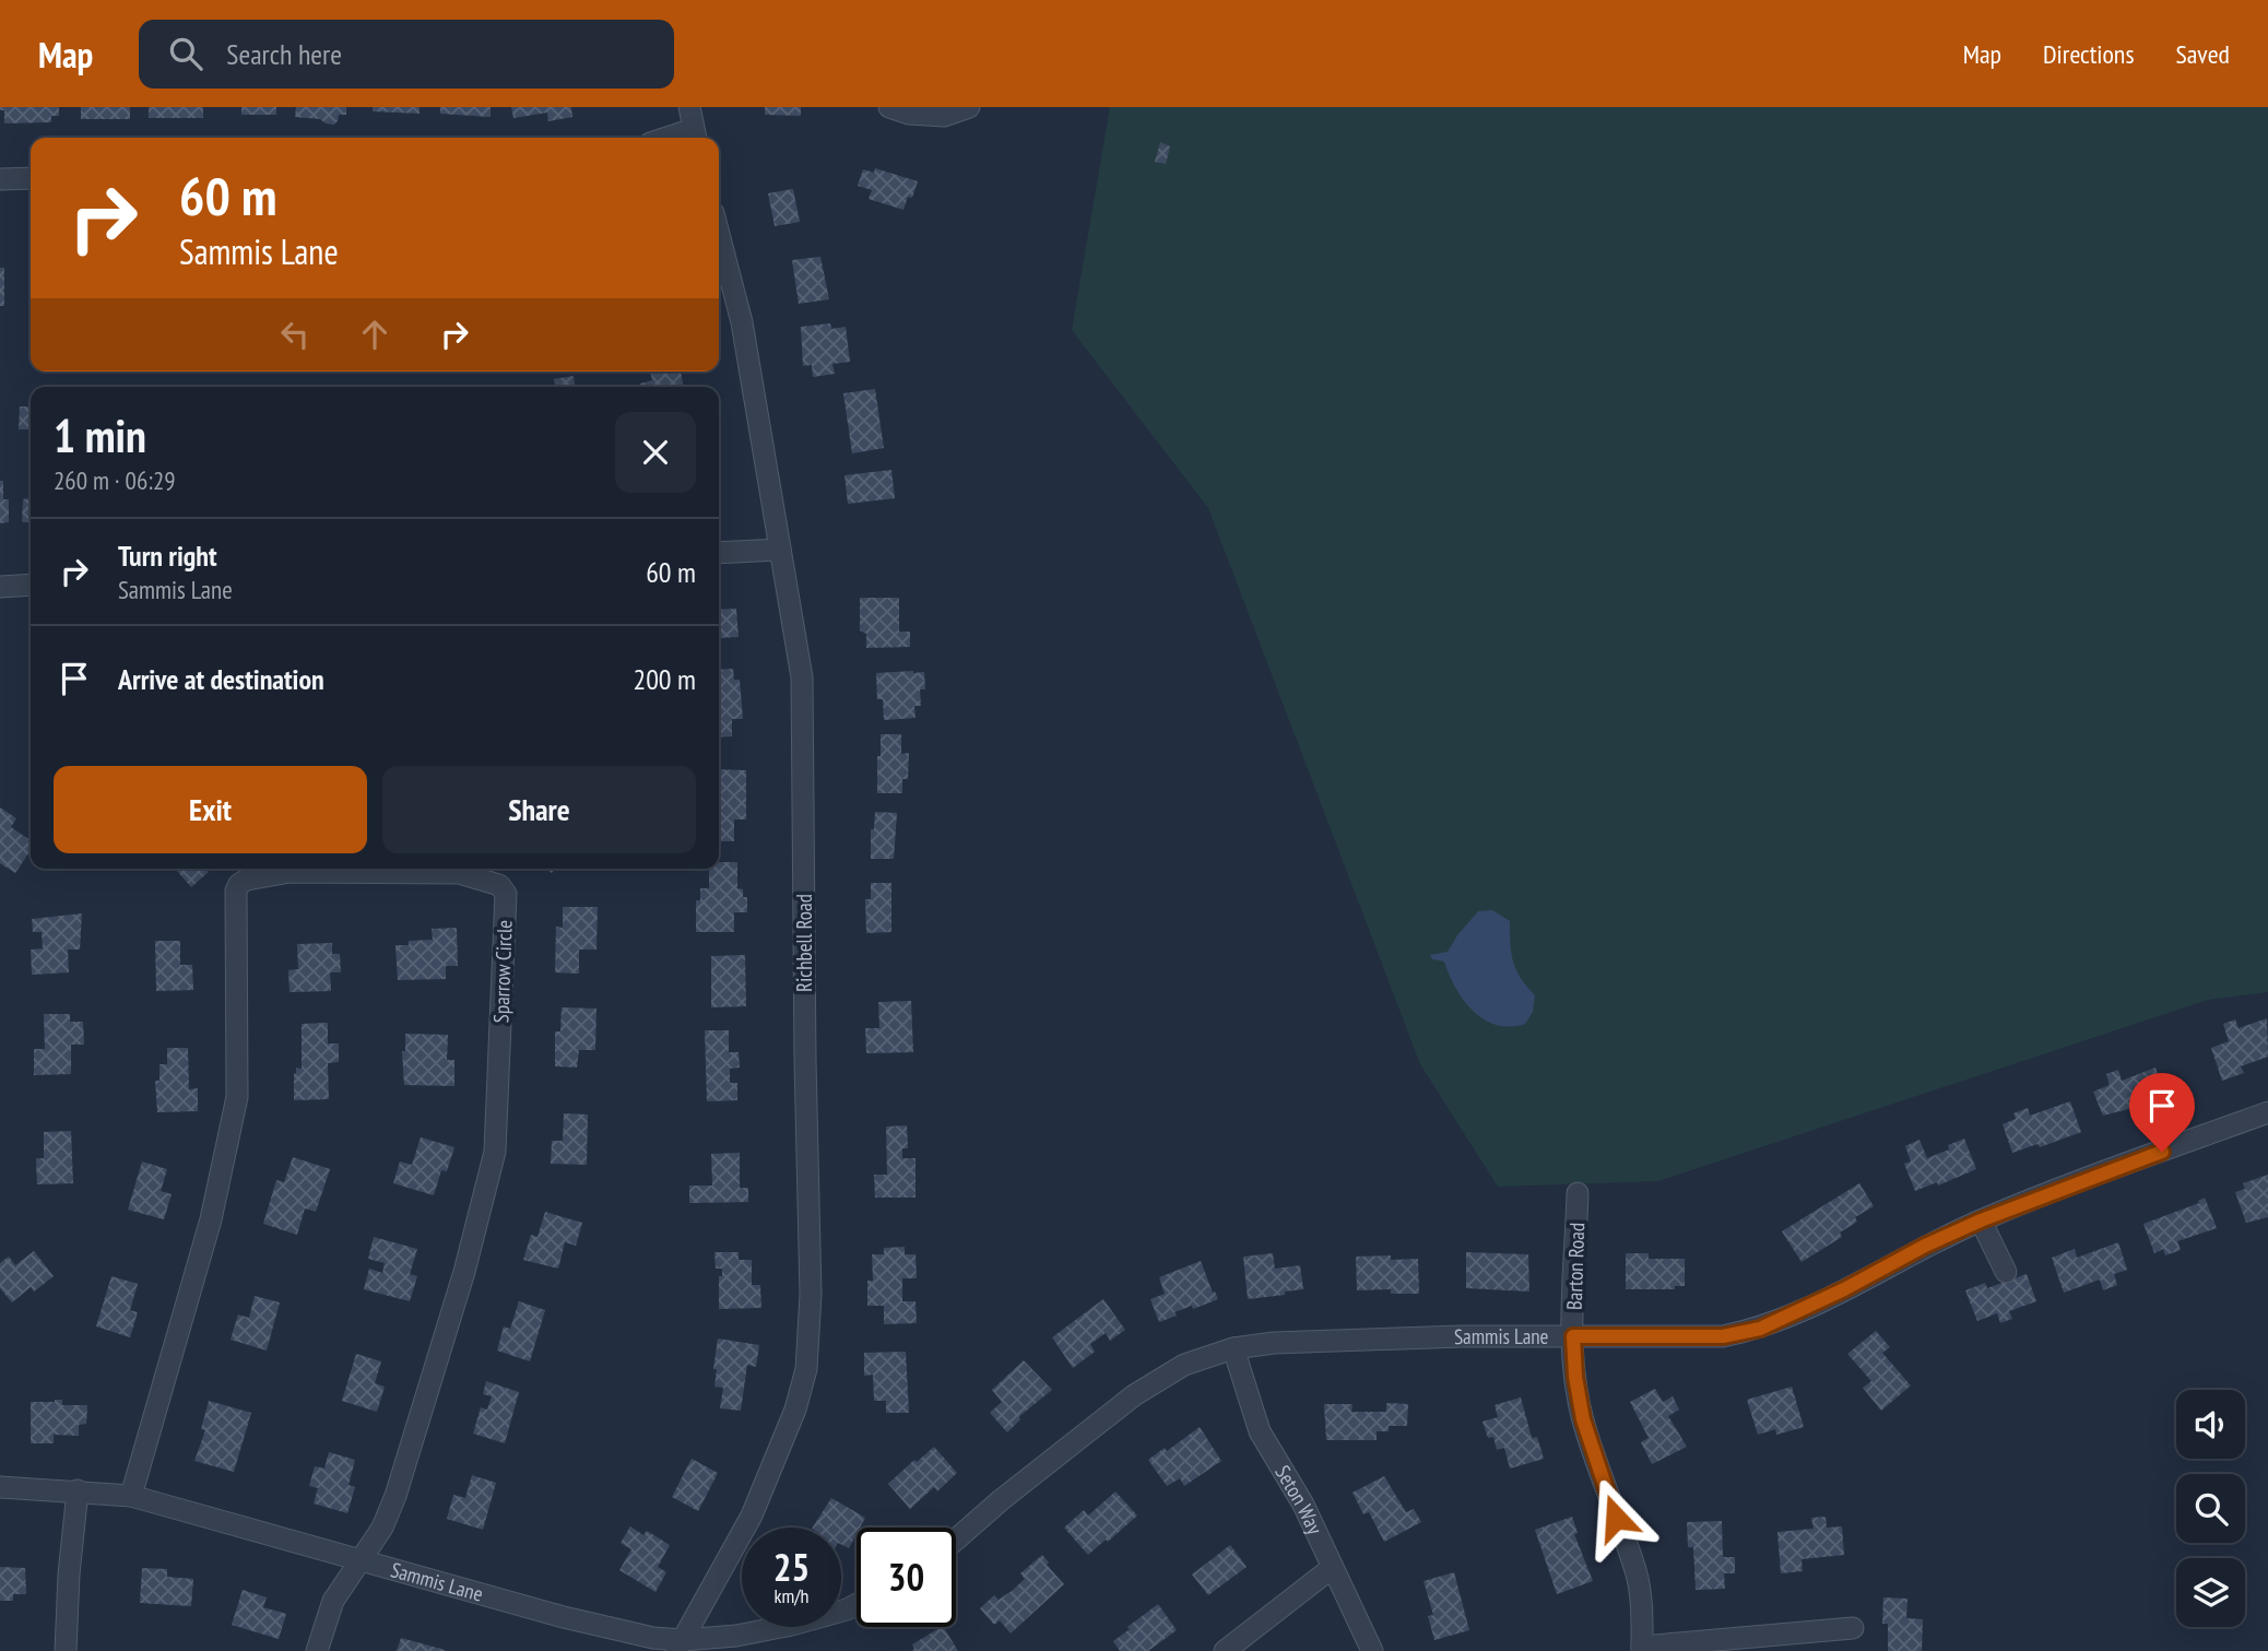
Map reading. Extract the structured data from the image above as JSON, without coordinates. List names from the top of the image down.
{
  "streets": {
    "street": [
      "Richbell Road",
      "Sparrow Circle",
      "Barton Road",
      "Sammis Lane",
      "Seton Way"
    ]
  },
  "crossings": [
    ["Richbell Road", "Sammis Lane"],
    ["Sparrow Circle", "Sammis Lane"],
    ["Barton Road", "Sammis Lane"],
    ["Sammis Lane", "Seton Way"]
  ],
  "page": {
    "header": "Map",
    "search": "Search here",
    "nav": ["Map", "Directions", "Saved"],
    "turn": ["60 m", "Sammis Lane"],
    "heading": ["1 min", "260 m · 06:29"],
    "list": [
      {
        "name": "Turn right",
        "note": "Sammis Lane",
        "value": "60 m"
      },
      {
        "name": "Arrive at destination",
        "value": "200 m"
      }
    ],
    "buttons": ["Exit", "Share"],
    "speed": "25 km/h",
    "limit": "30"
  }
}
